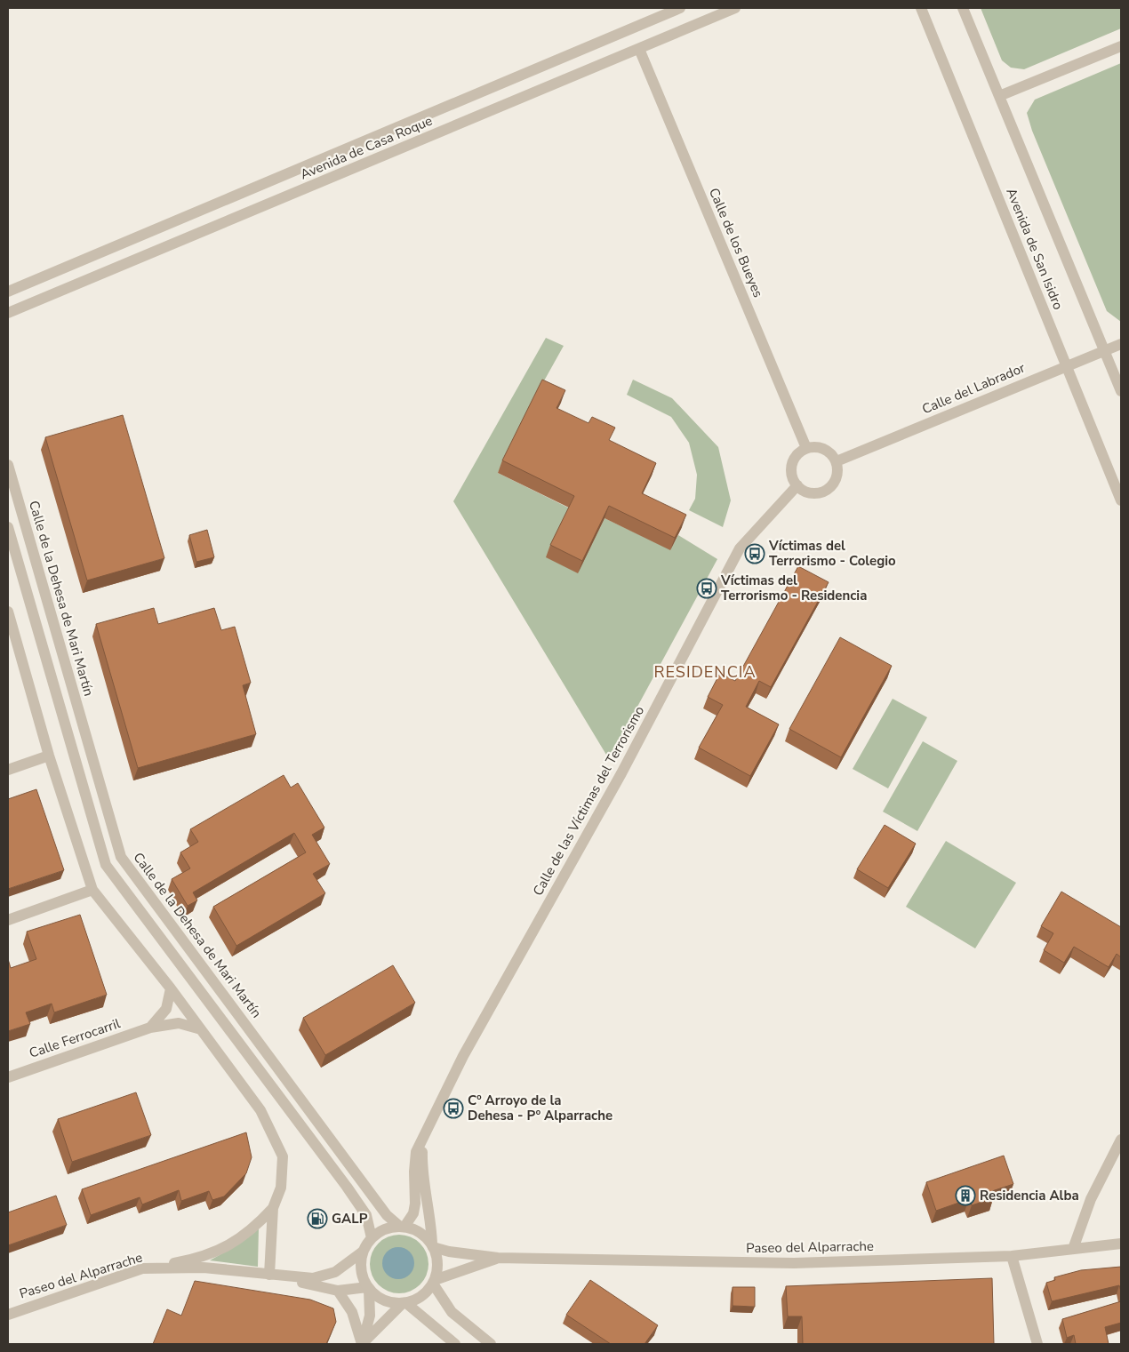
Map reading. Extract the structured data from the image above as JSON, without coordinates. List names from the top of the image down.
{
  "streets": {
    "street": [
      "Avenida de Casa Roque",
      "Calle de los Bueyes",
      "Avenida de San Isidro",
      "Calle del Labrador",
      "Calle de la Dehesa de Mari Martín",
      "Calle de las Víctimas del Terrorismo",
      "Calle Ferrocarril",
      "Paseo del Alparrache"
    ]
  },
  "crossings": [
    ["Avenida de Casa Roque", "Calle de los Bueyes"],
    ["Calle de los Bueyes", "Calle del Labrador"],
    ["Calle de los Bueyes", "Calle de las Víctimas del Terrorismo"],
    ["Avenida de San Isidro", "Calle del Labrador"],
    ["Calle del Labrador", "Calle de las Víctimas del Terrorismo"],
    ["Calle de la Dehesa de Mari Martín", "Calle de las Víctimas del Terrorismo"],
    ["Calle de la Dehesa de Mari Martín", "Paseo del Alparrache"],
    ["Calle de las Víctimas del Terrorismo", "Paseo del Alparrache"]
  ],
  "districts": ["RESIDENCIA"],
  "places": {
    "bus stop": ["Víctimas del Terrorismo - Colegio", "Víctimas del Terrorismo - Residencia", "Cº Arroyo de la Dehesa - Pº Alparrache"],
    "building": ["Residencia Alba"],
    "fuel station": ["GALP"]
  }
}
